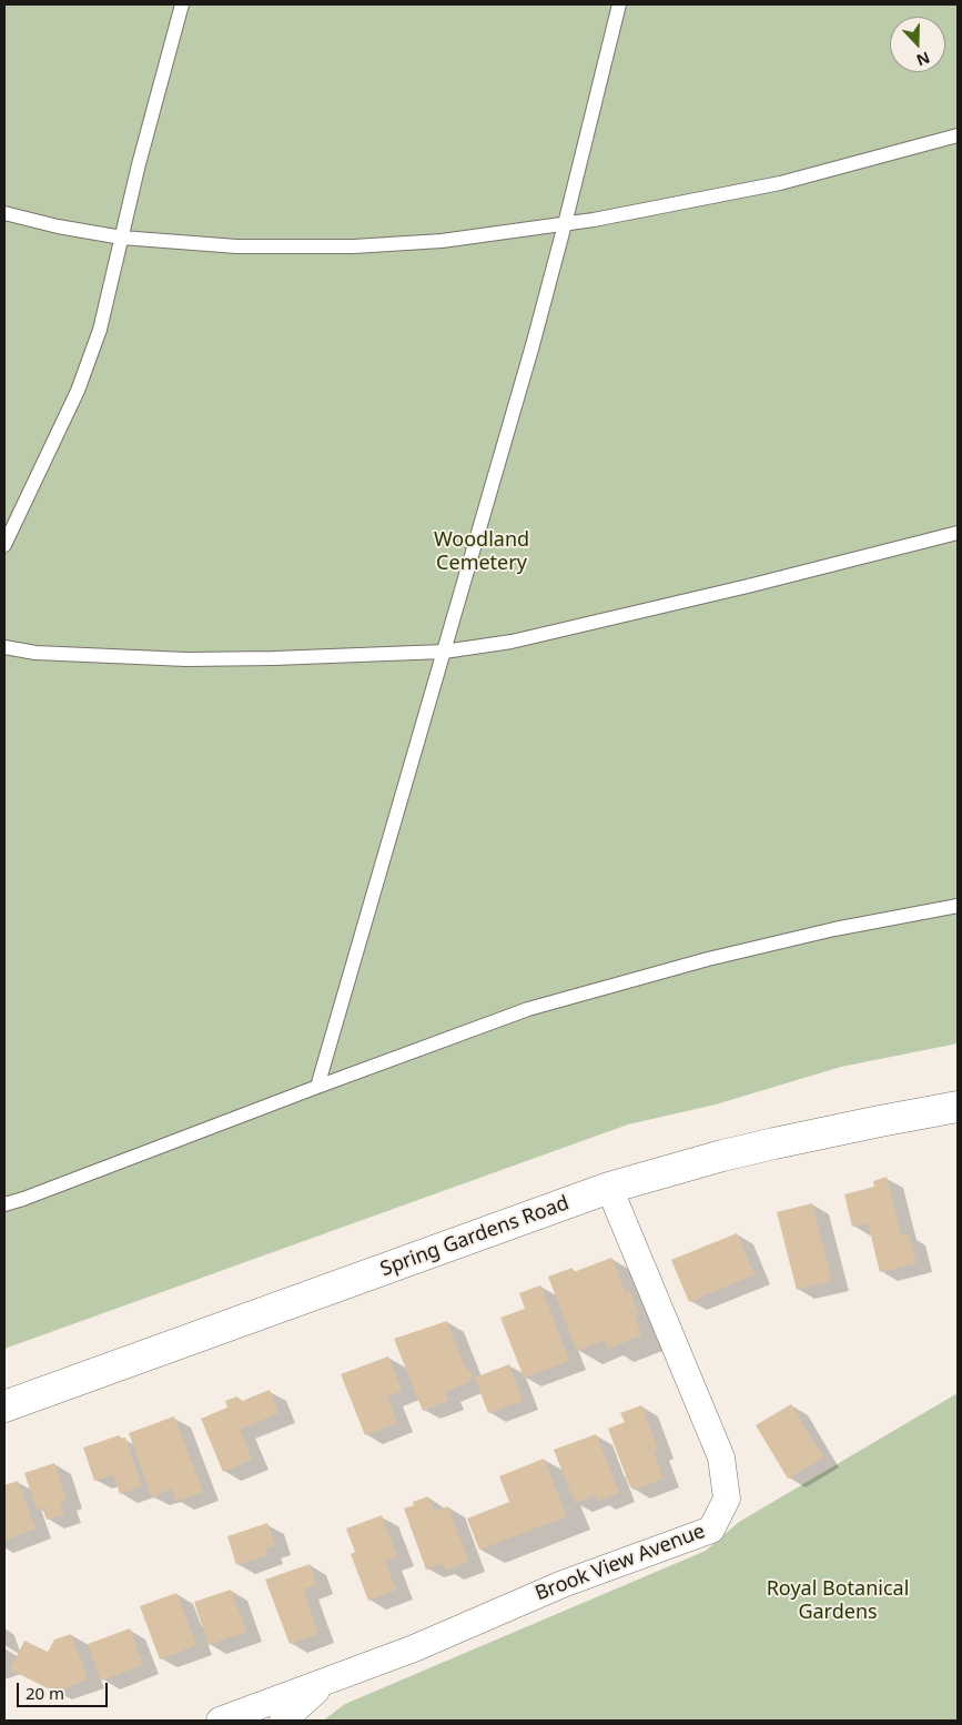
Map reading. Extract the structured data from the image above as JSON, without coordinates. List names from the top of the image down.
{
  "streets": {
    "street": ["Spring Gardens Road", "Brook View Avenue"]
  },
  "crossings": [
    ["Spring Gardens Road", "Brook View Avenue"]
  ],
  "parks": ["Woodland Cemetery", "Royal Botanical Gardens"],
  "scale_bar": "20 m",
  "north": "bottom"
}
